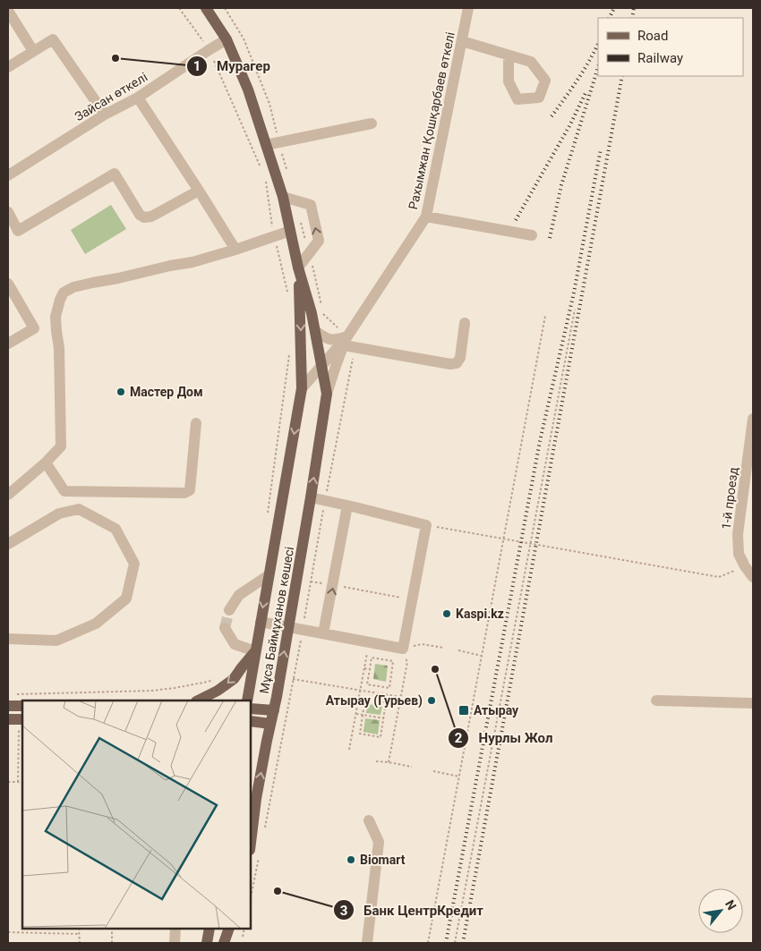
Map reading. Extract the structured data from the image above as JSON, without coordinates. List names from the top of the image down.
{
  "streets": {
    "main road": ["Мұса Баймұханов көшесі"],
    "street": ["Зайсан өткелі", "Рахымжан Қошқарбаев өткелі", "1-й проезд"]
  },
  "crossings": [
    ["Рахымжан Қошқарбаев өткелі", "Мұса Баймұханов көшесі"]
  ],
  "places": {
    "other": [
      "Мурагер",
      "Мастер Дом",
      "Kaspi.kz",
      "Нурлы Жол",
      "Атырау (Гурьев)",
      "Biomart",
      "Банк ЦентрКредит"
    ],
    "transit": ["Атырау"]
  },
  "legend": ["Road", "Railway"],
  "north": "top right"
}
